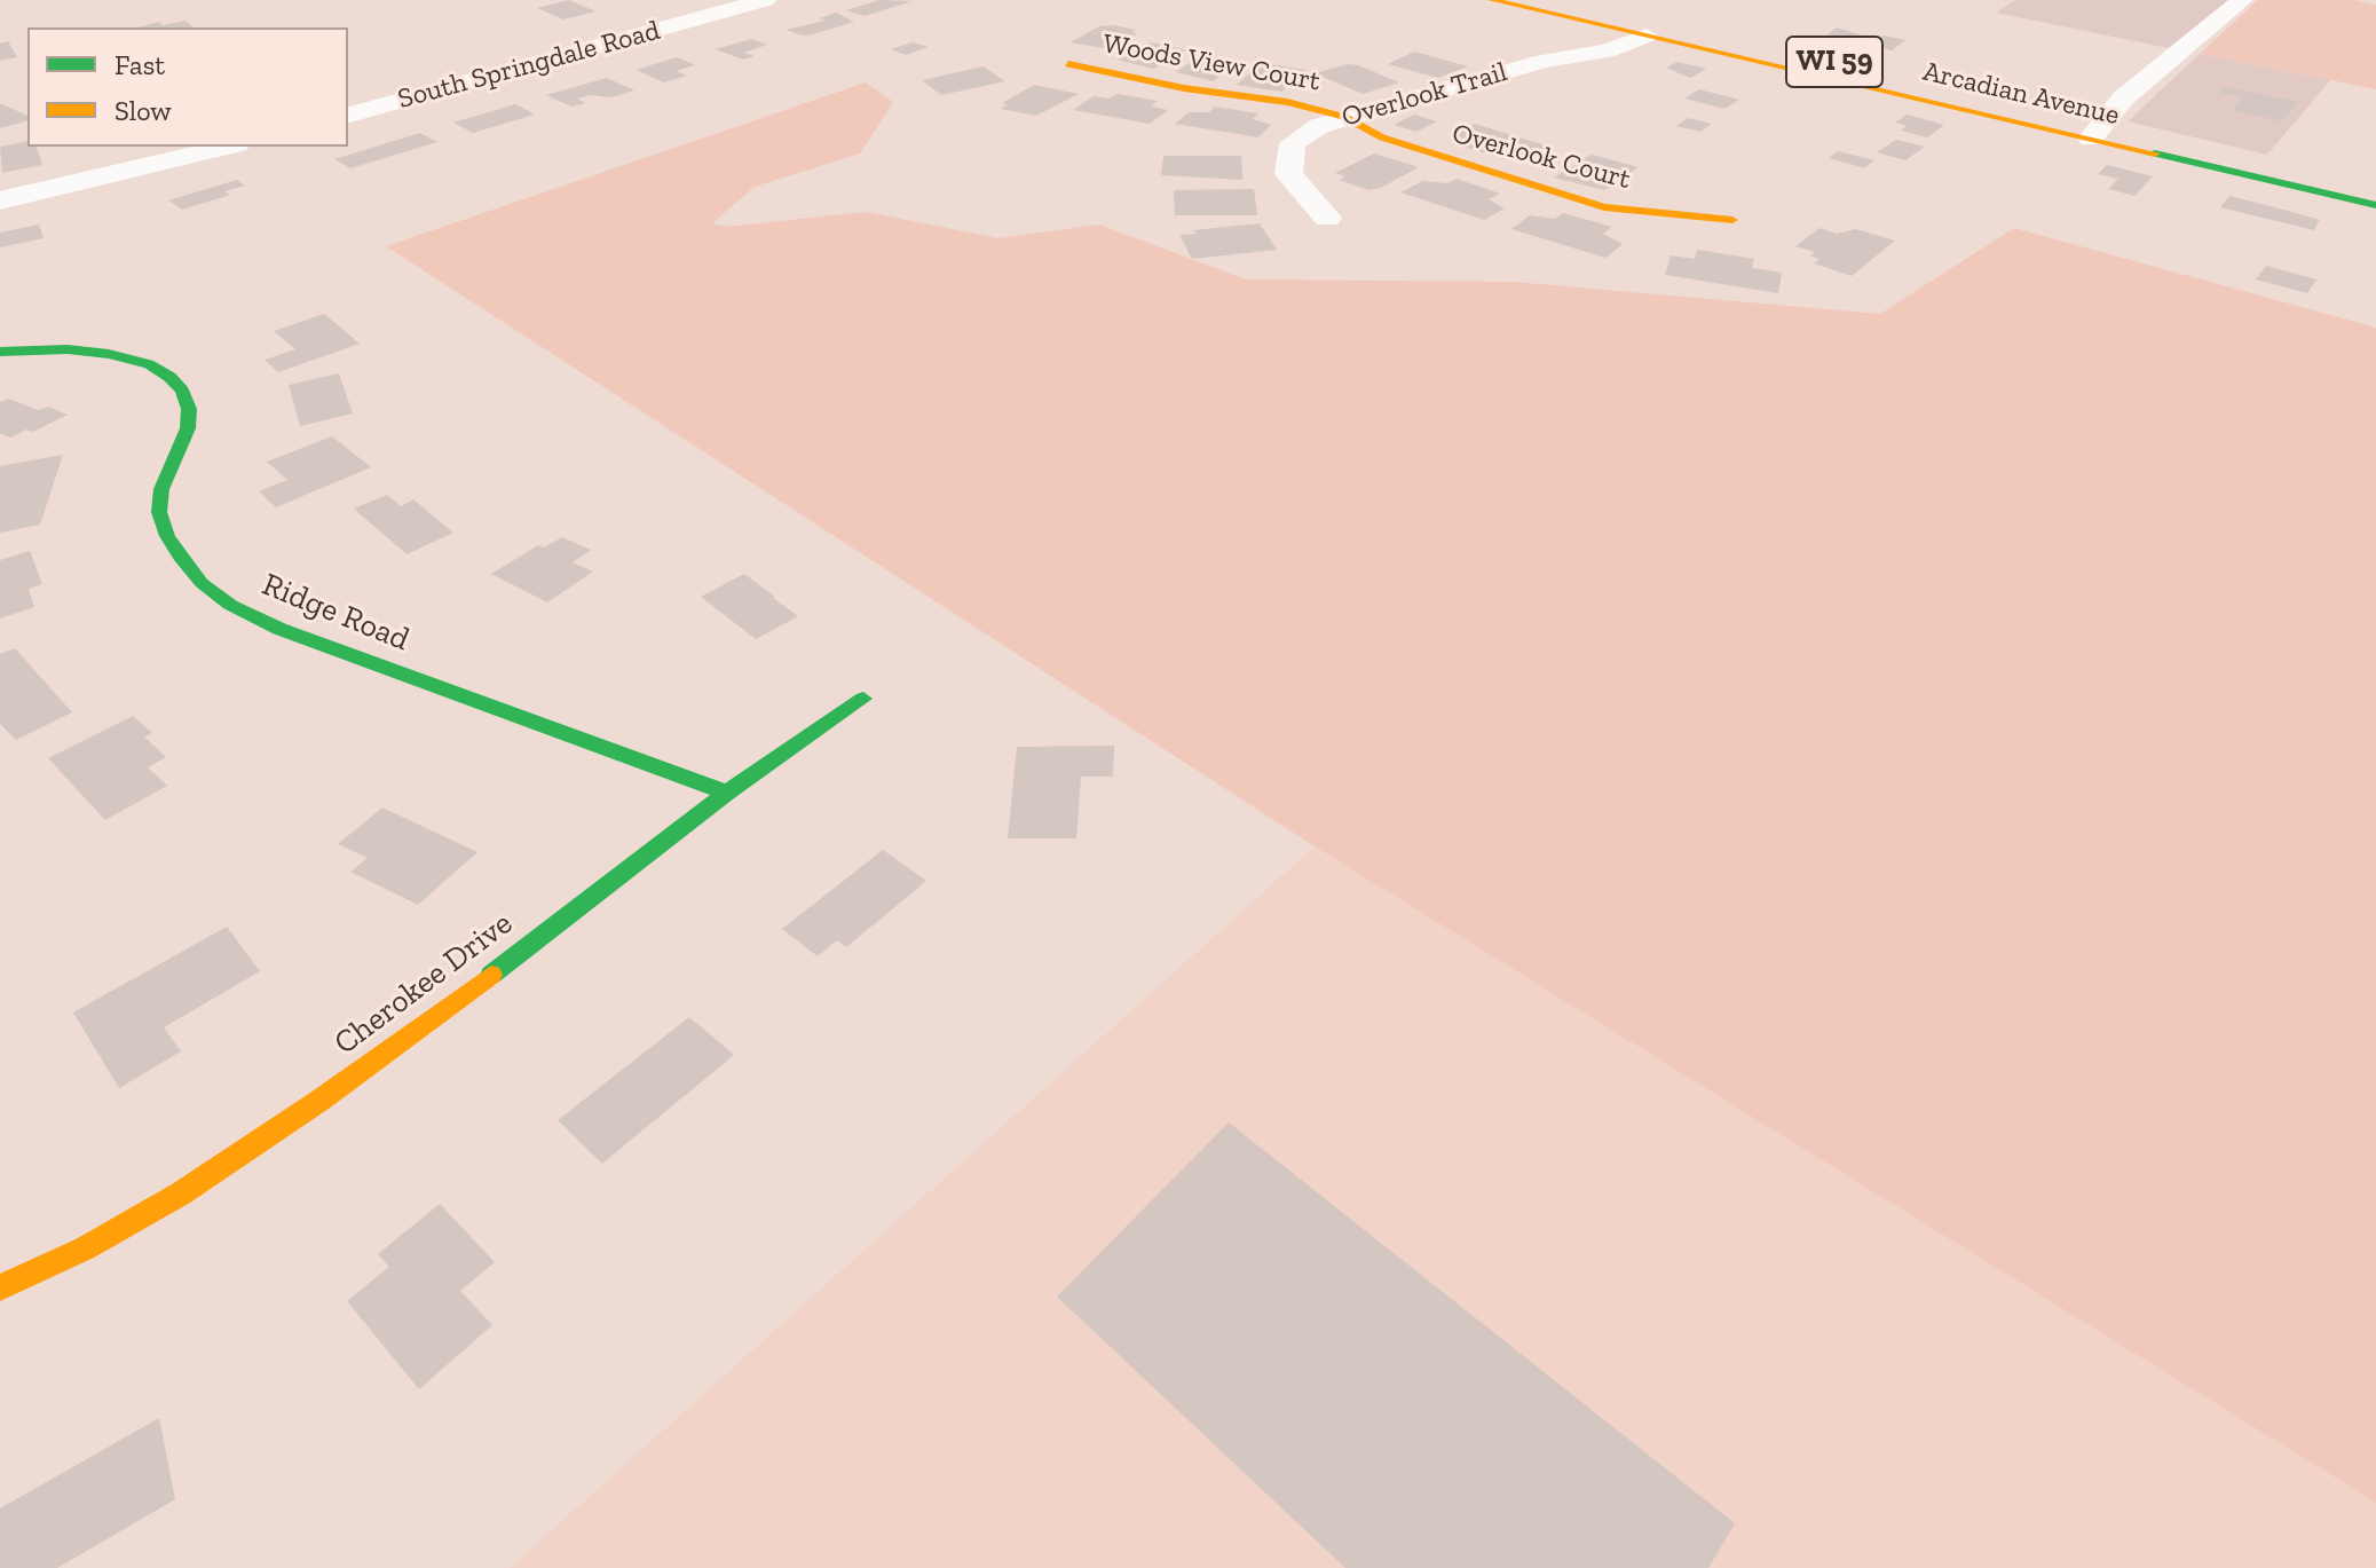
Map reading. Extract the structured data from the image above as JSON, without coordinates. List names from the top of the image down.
{
  "streets": {
    "street": [
      "WI 59",
      "Woods View Court",
      "South Springdale Road",
      "Arcadian Avenue",
      "Overlook Trail",
      "Overlook Court",
      "Ridge Road",
      "Cherokee Drive"
    ]
  },
  "crossings": [
    ["Woods View Court", "Overlook Trail"],
    ["Woods View Court", "Overlook Court"],
    ["Arcadian Avenue", "Overlook Trail"],
    ["Overlook Trail", "Overlook Court"],
    ["Ridge Road", "Cherokee Drive"]
  ],
  "legend": ["Fast", "Slow"]
}
